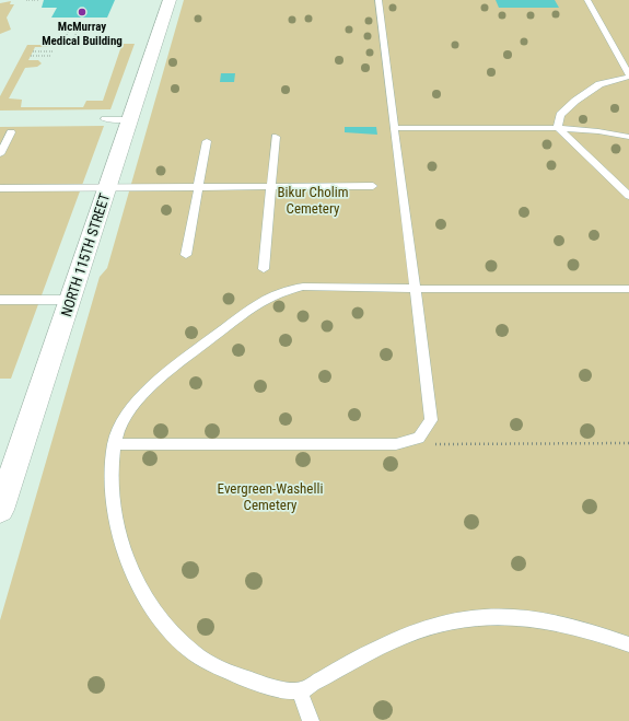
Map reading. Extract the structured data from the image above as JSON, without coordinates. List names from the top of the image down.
{
  "streets": {
    "street": ["NORTH 115TH STREET"]
  },
  "parks": ["Bikur Cholim Cemetery", "Evergreen-Washelli Cemetery"],
  "places": ["McMurray Medical Building"]
}
